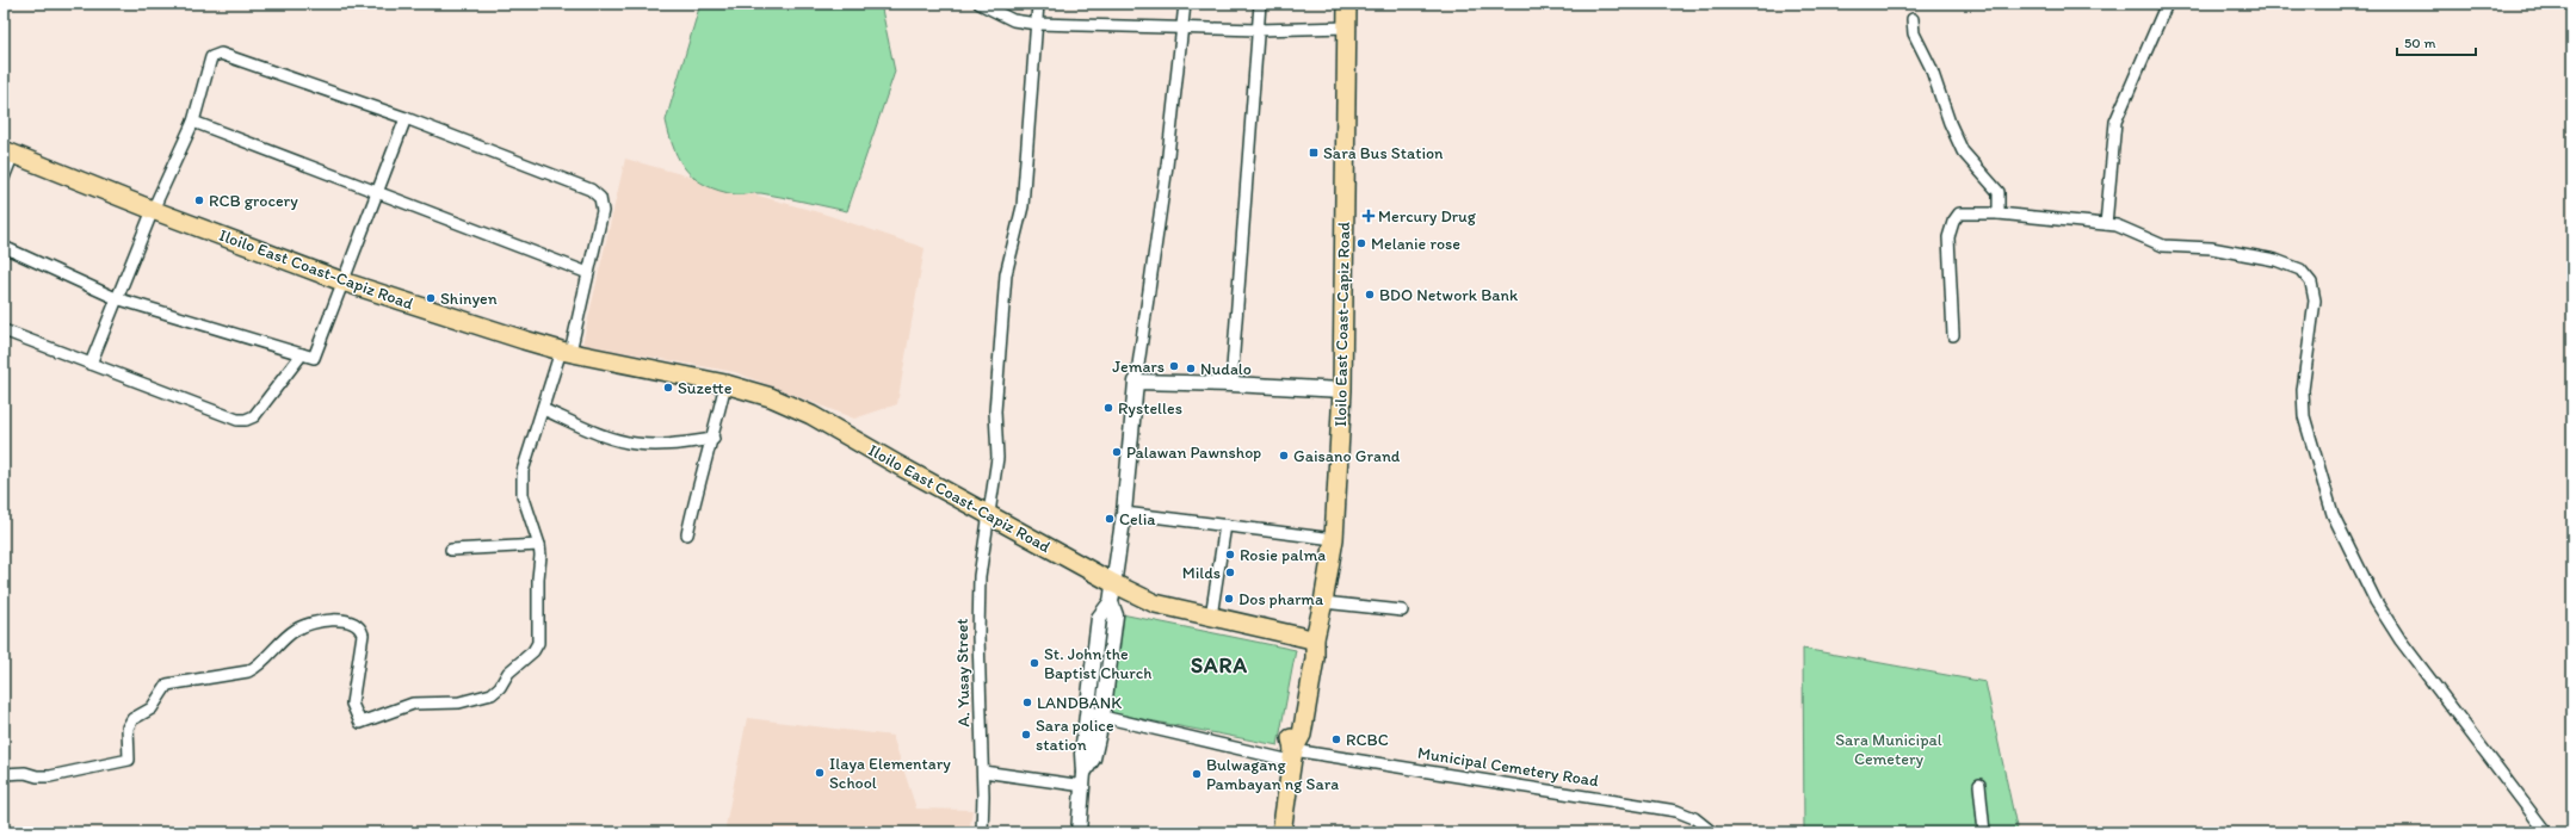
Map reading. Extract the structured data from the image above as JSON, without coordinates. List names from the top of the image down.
{
  "streets": {
    "main road": ["Iloilo East Coast-Capiz Road"],
    "street": ["A. Yusay Street", "Municipal Cemetery Road"]
  },
  "crossings": [
    ["Iloilo East Coast-Capiz Road", "A. Yusay Street"]
  ],
  "districts": ["SARA"],
  "parks": ["Sara Municipal Cemetery"],
  "places": {
    "transit": ["Sara Bus Station"],
    "other": [
      "RCB grocery",
      "Melanie rose",
      "BDO Network Bank",
      "Shinyen",
      "Jemars",
      "Nudalo",
      "Suzette",
      "Rystelles",
      "Palawan Pawnshop",
      "Gaisano Grand",
      "Celia",
      "Rosie palma",
      "Milds",
      "Dos pharma",
      "St. John the Baptist Church",
      "LANDBANK",
      "Sara police station",
      "RCBC",
      "Ilaya Elementary School",
      "Bulwagang Pambayan ng Sara"
    ],
    "health": ["Mercury Drug"]
  },
  "scale_bar": "50 m"
}
